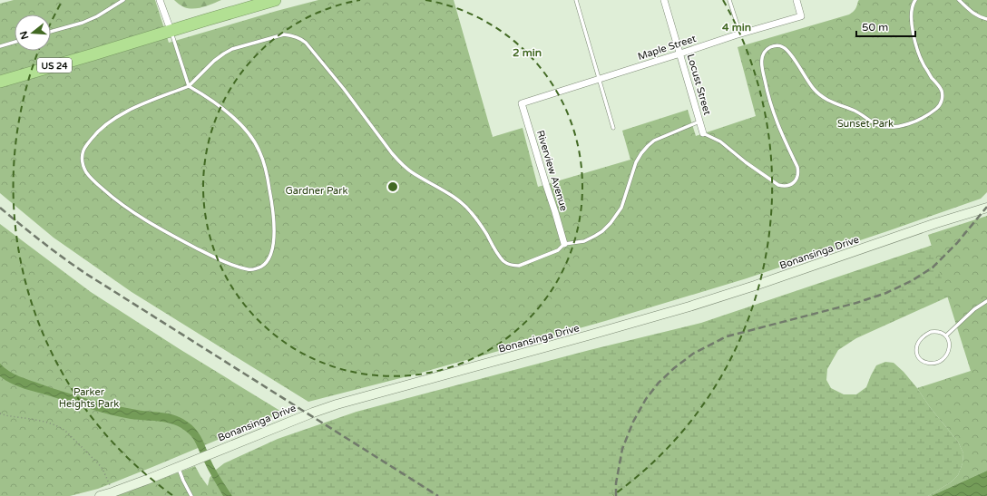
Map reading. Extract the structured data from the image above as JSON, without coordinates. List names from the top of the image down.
{
  "streets": {
    "highway": ["US 24"],
    "street": [
      "Maple Street",
      "Locust Street",
      "Riverview Avenue",
      "Bonansinga Drive"
    ]
  },
  "crossings": [
    ["Maple Street", "Locust Street"],
    ["Maple Street", "Riverview Avenue"]
  ],
  "parks": ["Sunset Park", "Gardner Park", "Parker Heights Park"],
  "scale_bar": "50 m",
  "north": "left",
  "rings": ["4 min", "2 min"]
}
